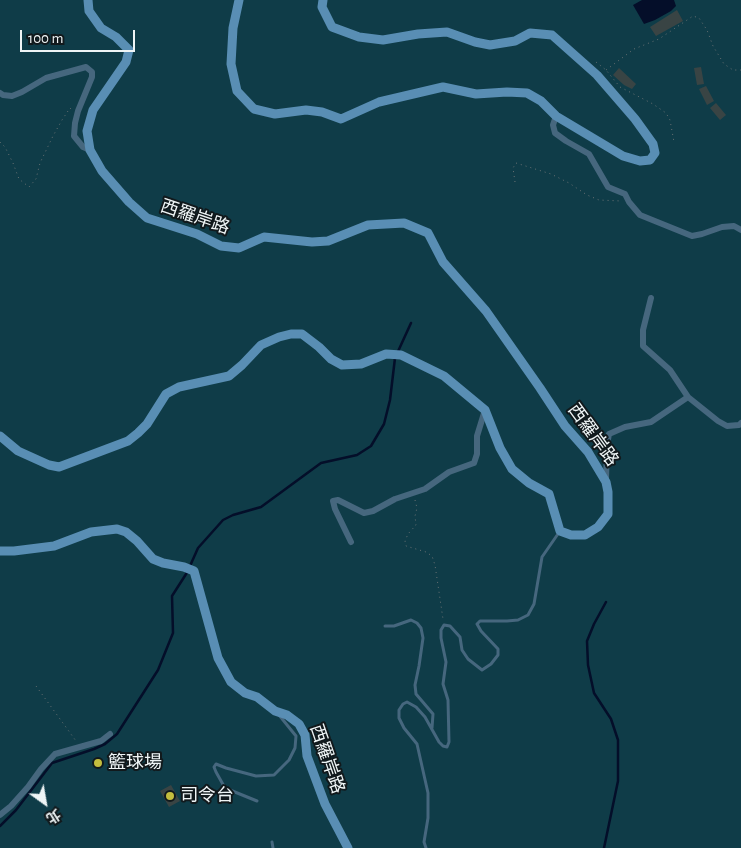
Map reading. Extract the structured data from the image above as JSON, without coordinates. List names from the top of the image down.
{
  "streets": {
    "street": ["西羅岸路"]
  },
  "places": ["籃球場", "司令台"],
  "scale_bar": "100 m",
  "north": "bottom right"
}
